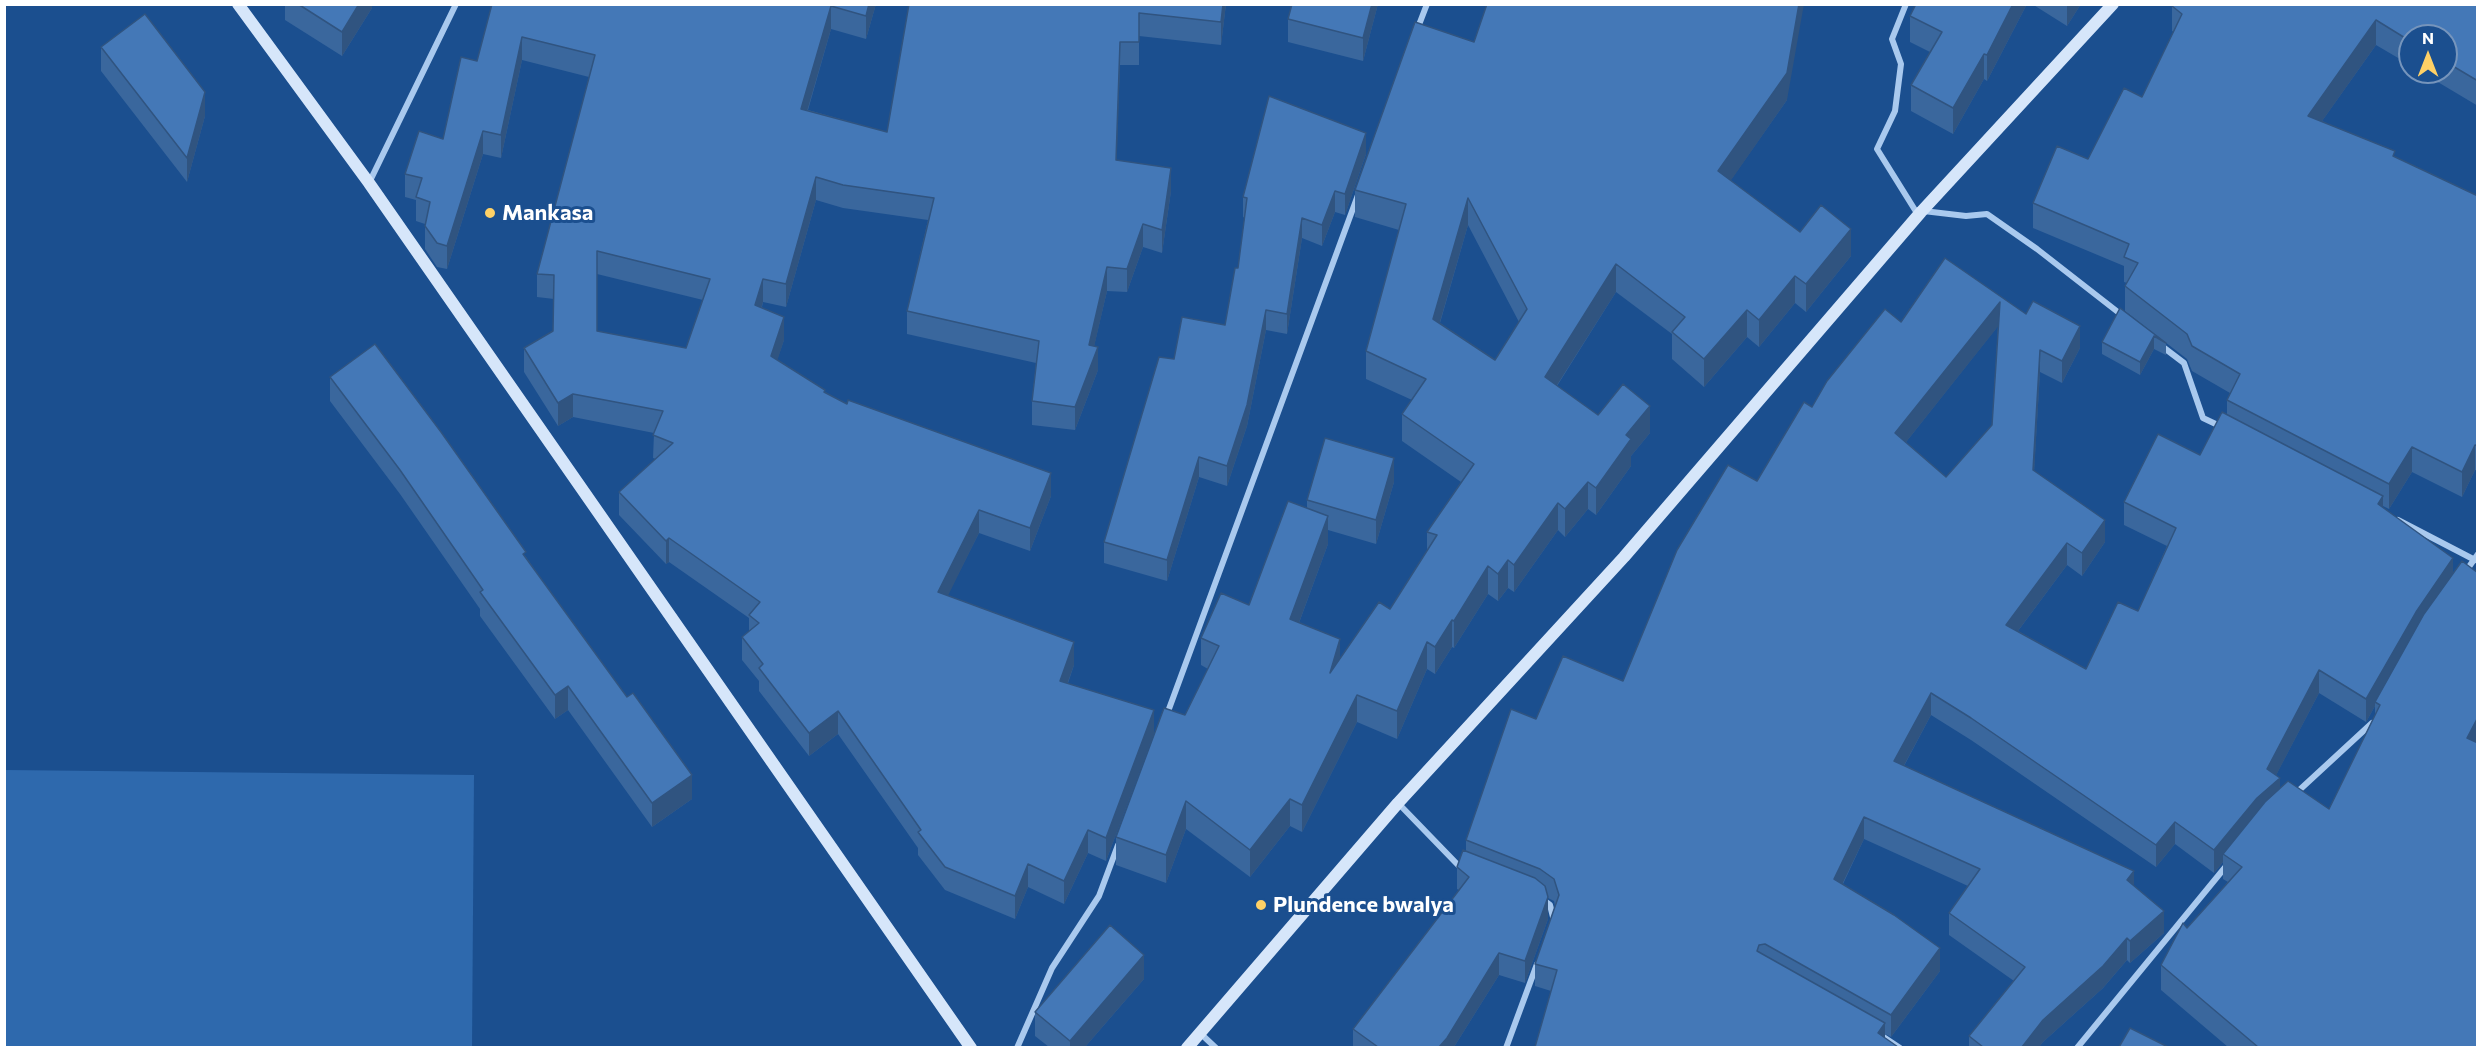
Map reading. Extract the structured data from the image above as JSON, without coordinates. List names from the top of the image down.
{
  "places": ["Mankasa", "Plundence bwalya"],
  "north": "top"
}
